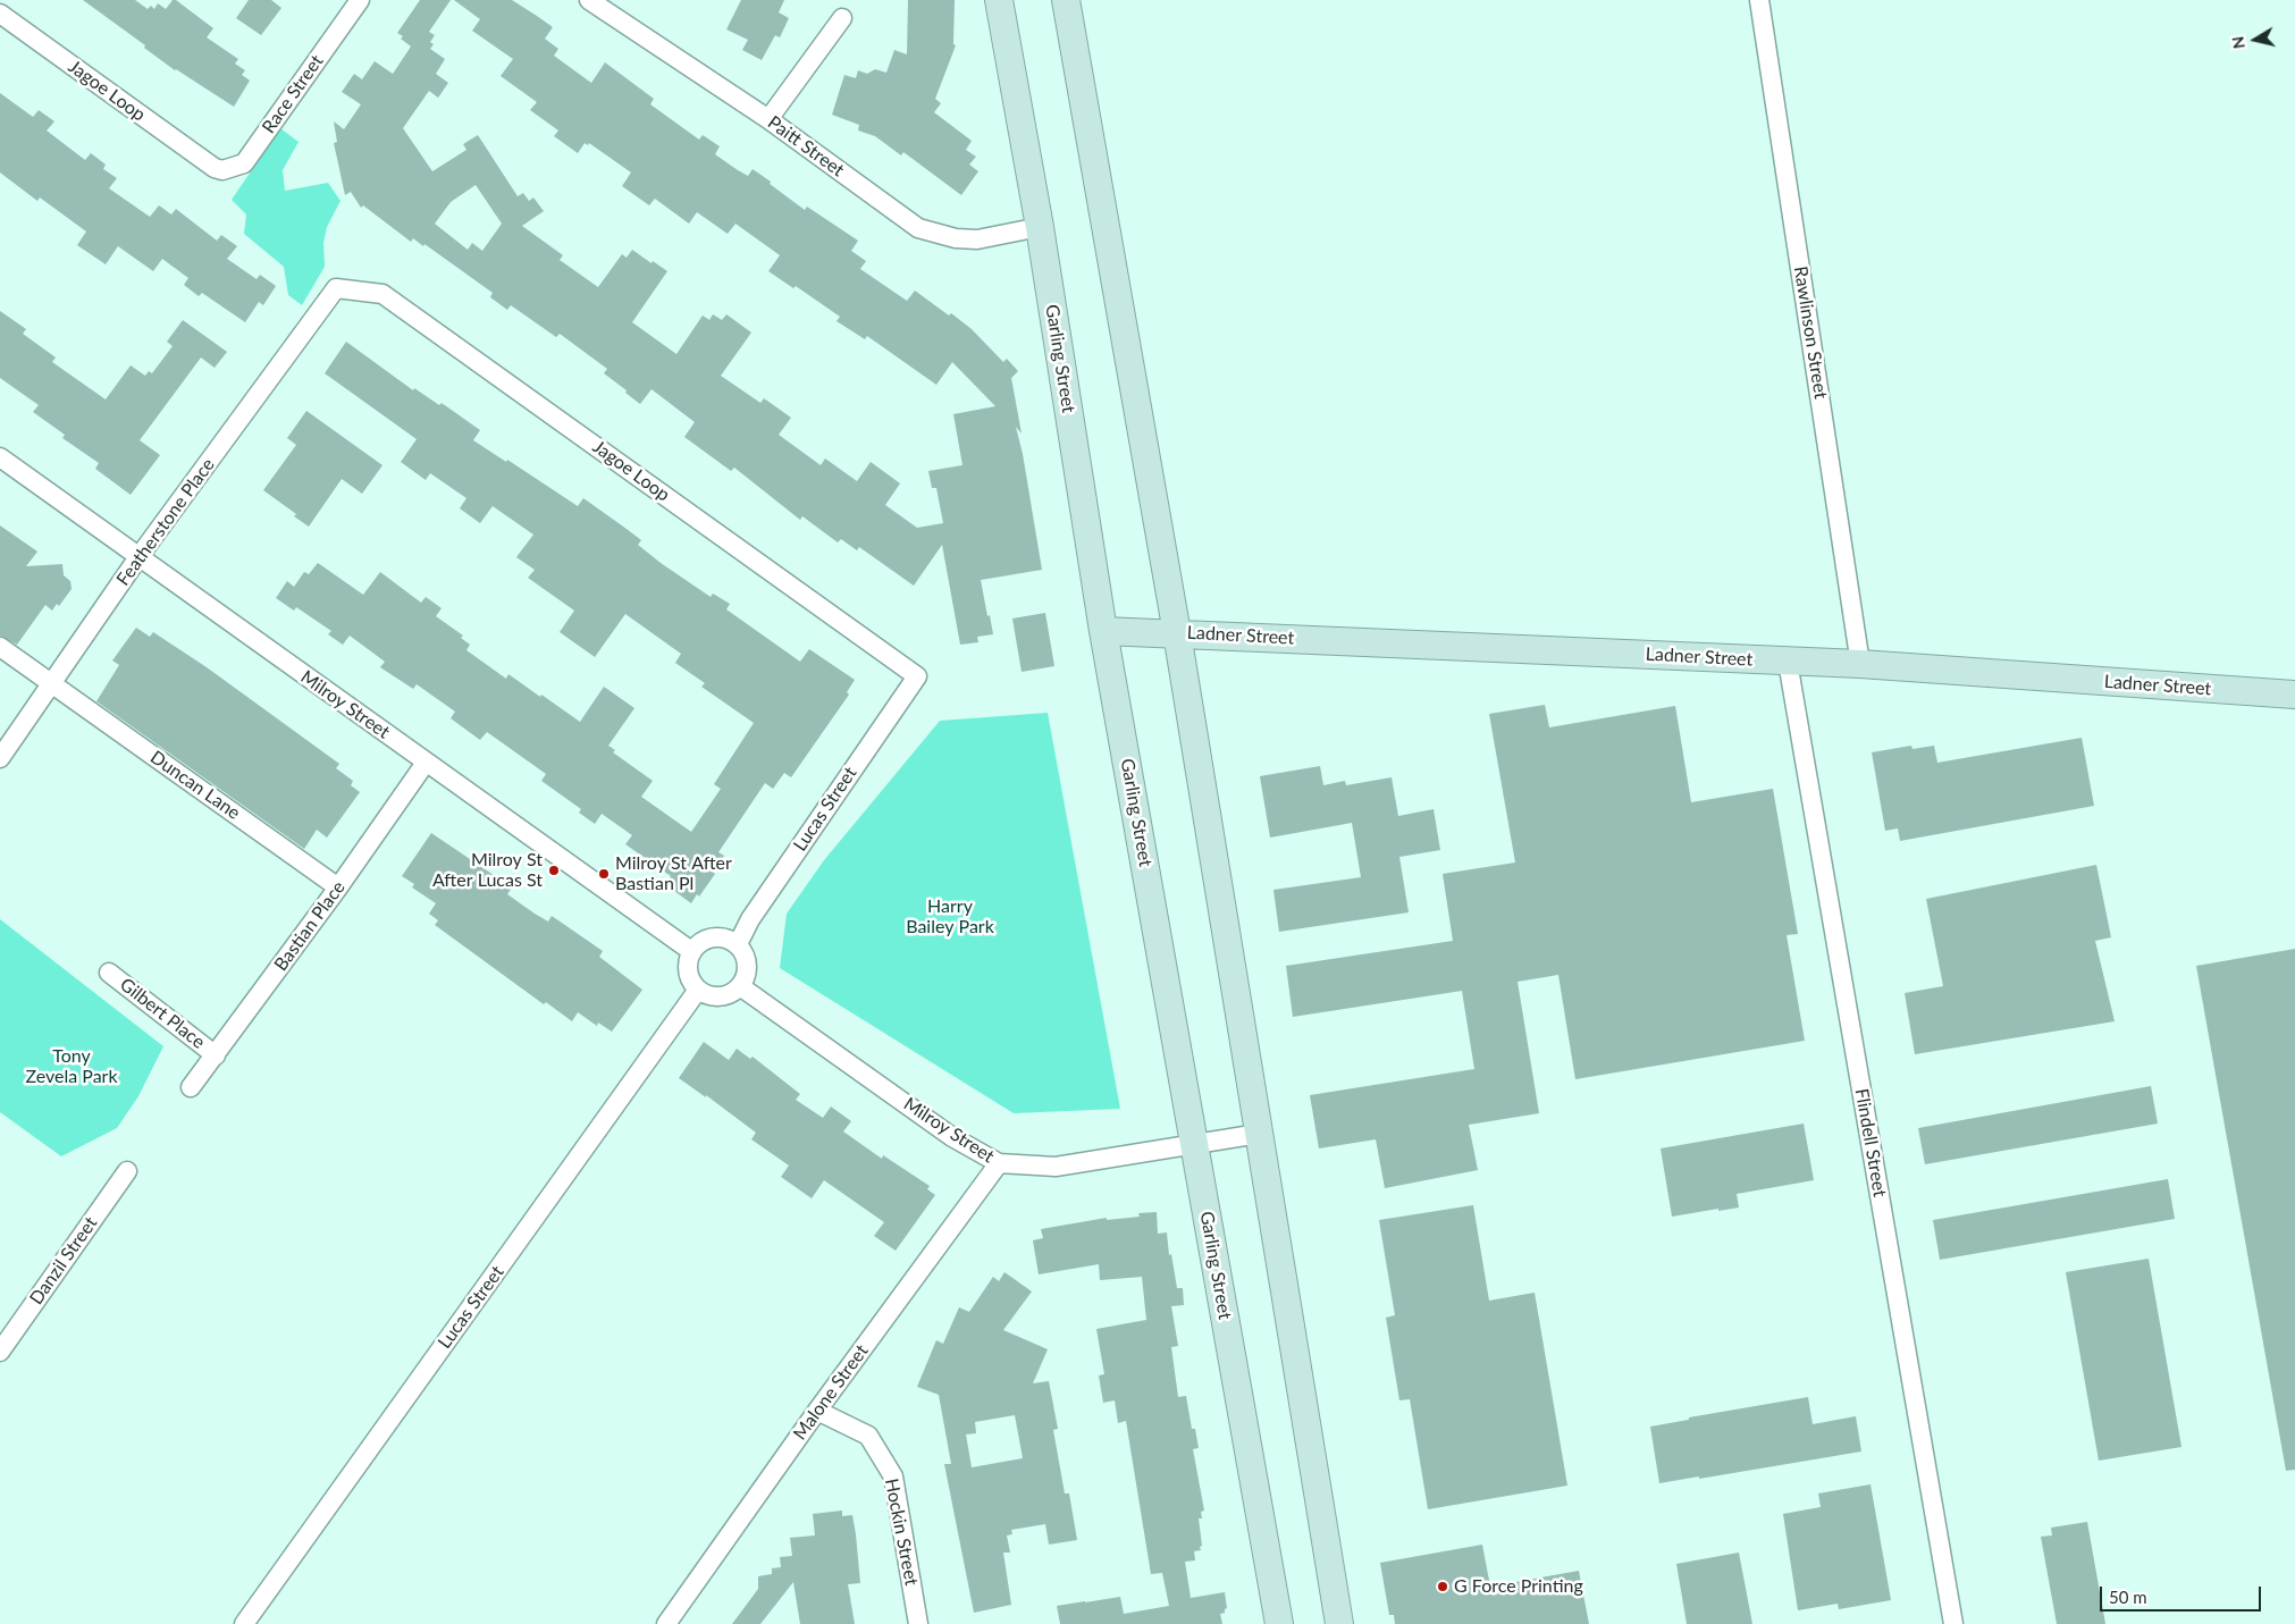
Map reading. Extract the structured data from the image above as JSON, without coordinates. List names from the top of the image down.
{
  "streets": {
    "street": [
      "Jagoe Loop",
      "Race Street",
      "Paitt Street",
      "Rawlinson Street",
      "Garling Street",
      "Featherstone Place",
      "Ladner Street",
      "Milroy Street",
      "Duncan Lane",
      "Lucas Street",
      "Bastian Place",
      "Gilbert Place",
      "Flindell Street",
      "Danzil Street",
      "Malone Street",
      "Hockin Street"
    ]
  },
  "crossings": [
    ["Jagoe Loop", "Race Street"],
    ["Jagoe Loop", "Featherstone Place"],
    ["Jagoe Loop", "Lucas Street"],
    ["Paitt Street", "Garling Street"],
    ["Rawlinson Street", "Ladner Street"],
    ["Garling Street", "Ladner Street"],
    ["Garling Street", "Milroy Street"],
    ["Featherstone Place", "Milroy Street"],
    ["Featherstone Place", "Duncan Lane"],
    ["Ladner Street", "Flindell Street"],
    ["Milroy Street", "Lucas Street"],
    ["Milroy Street", "Bastian Place"],
    ["Milroy Street", "Malone Street"],
    ["Duncan Lane", "Bastian Place"],
    ["Bastian Place", "Gilbert Place"],
    ["Malone Street", "Hockin Street"]
  ],
  "parks": ["Harry Bailey Park", "Tony Zevela Park"],
  "places": ["Milroy St After Lucas St", "Milroy St After Bastian Pl", "G Force Printing"],
  "scale_bar": "50 m",
  "north": "left"
}
